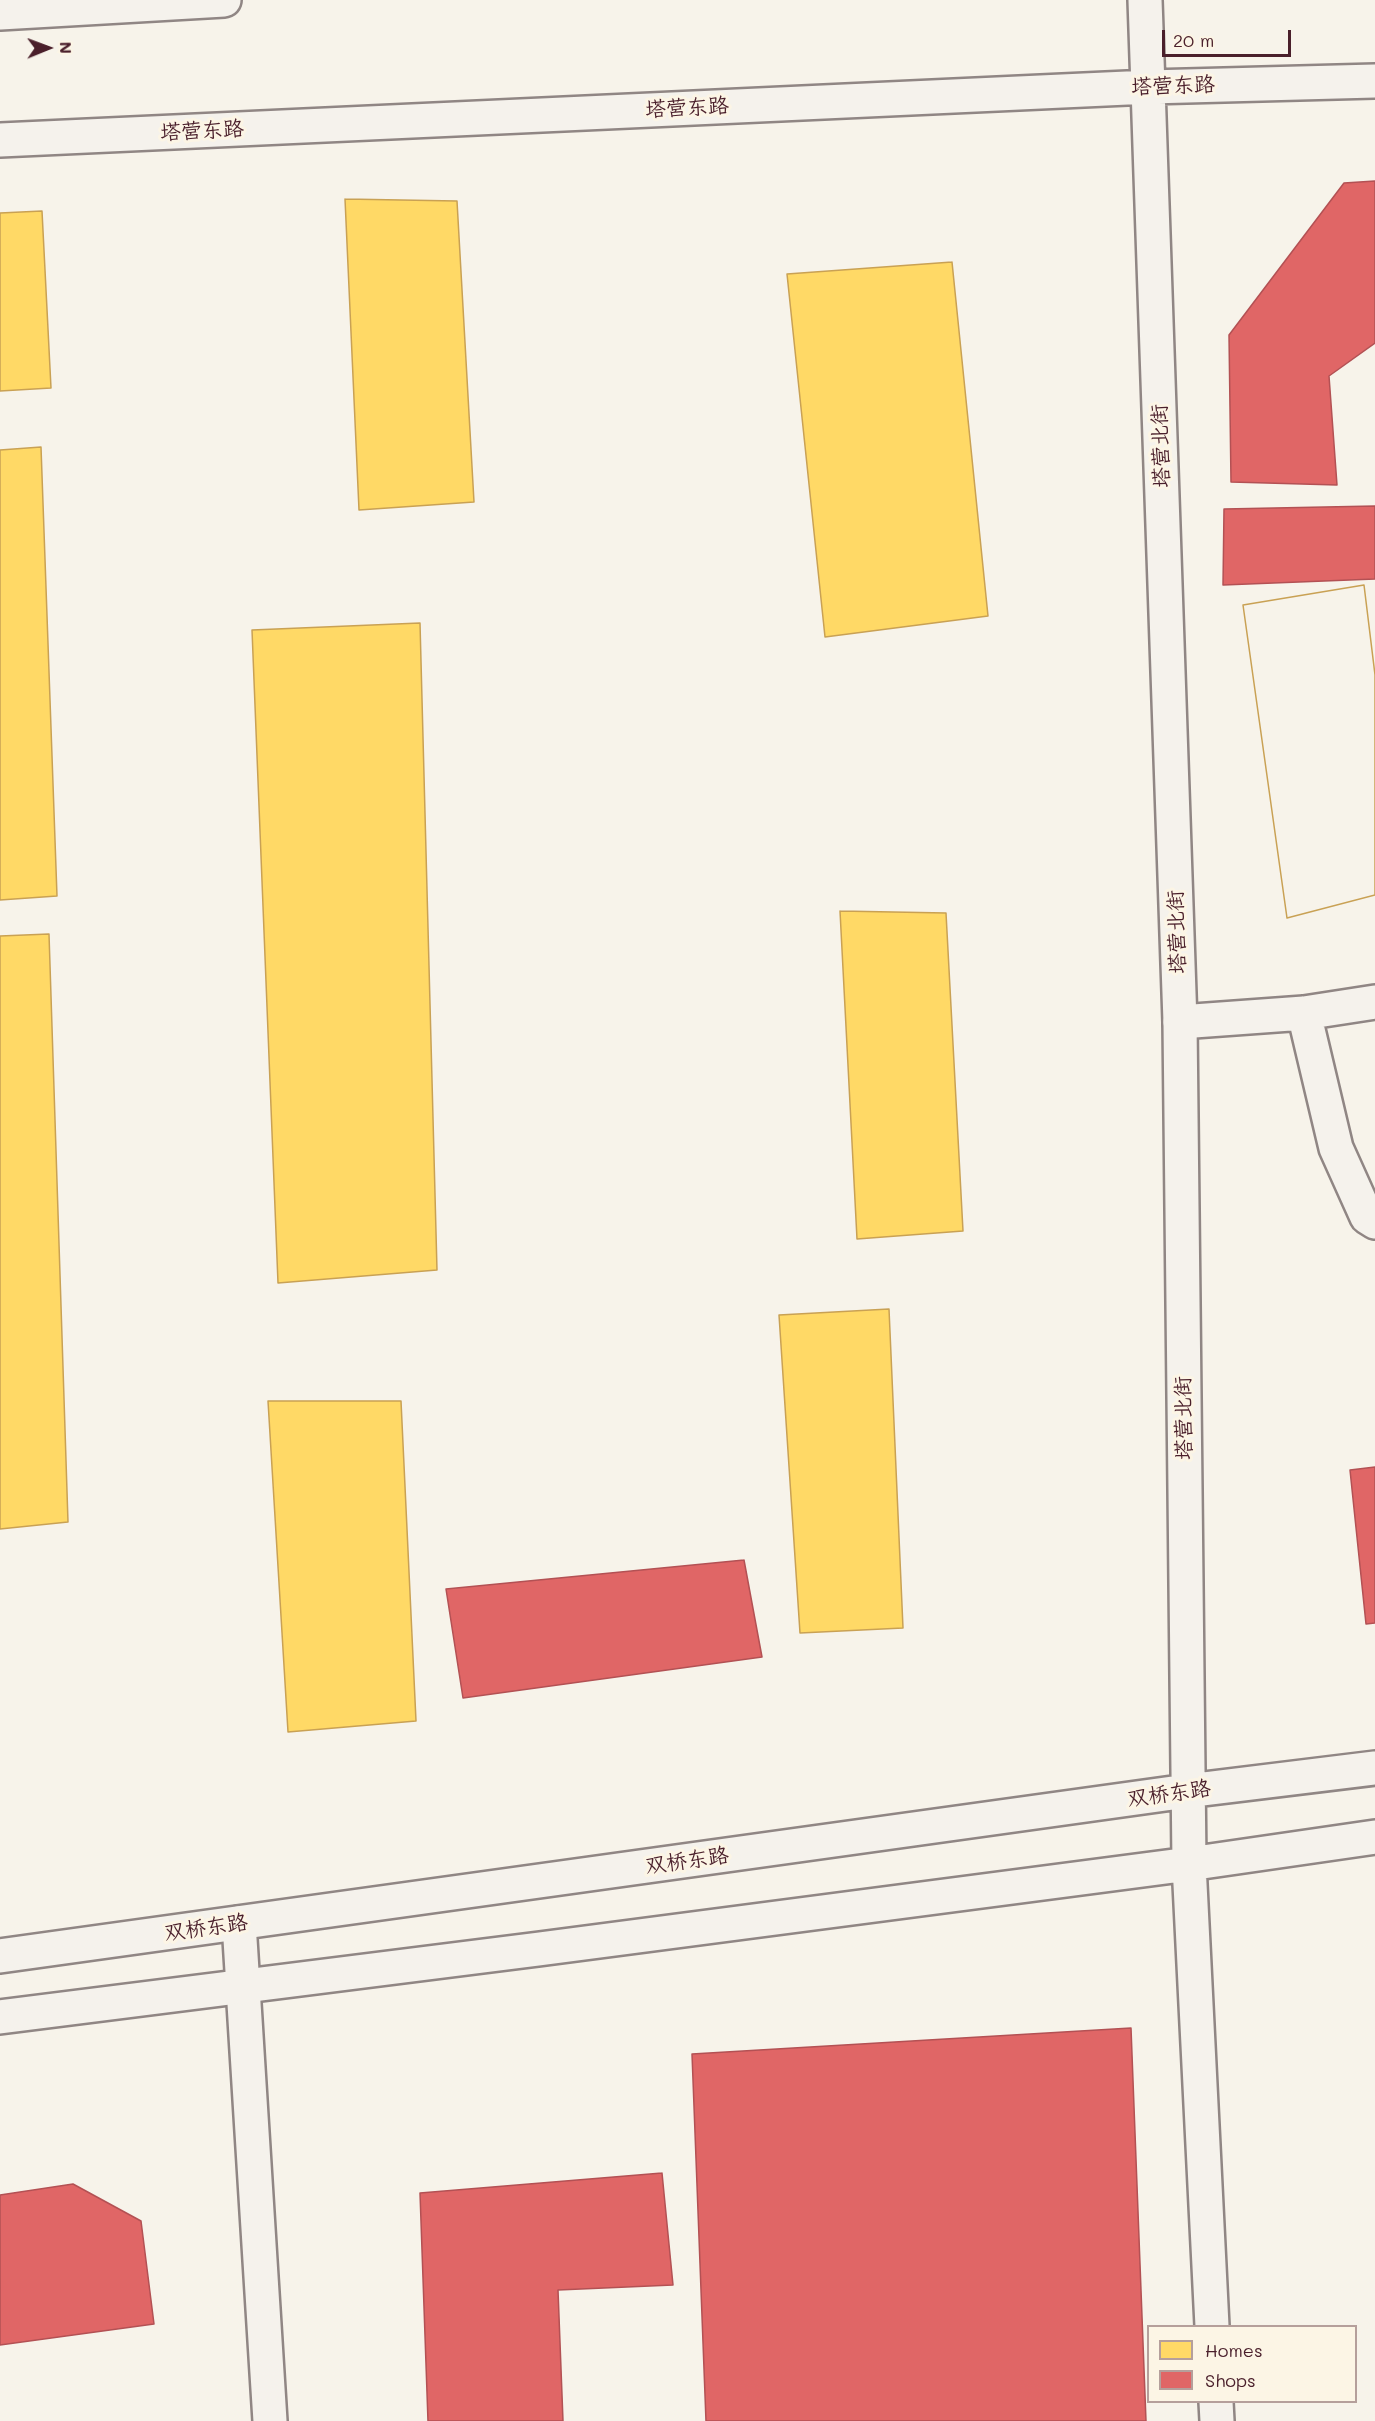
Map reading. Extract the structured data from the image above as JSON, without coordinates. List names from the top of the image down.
{
  "streets": {
    "street": ["塔营东路", "塔营北街", "双桥东路"]
  },
  "crossings": [
    ["塔营东路", "塔营北街"],
    ["塔营北街", "双桥东路"]
  ],
  "legend": ["Homes", "Shops"],
  "scale_bar": "20 m",
  "north": "right"
}
